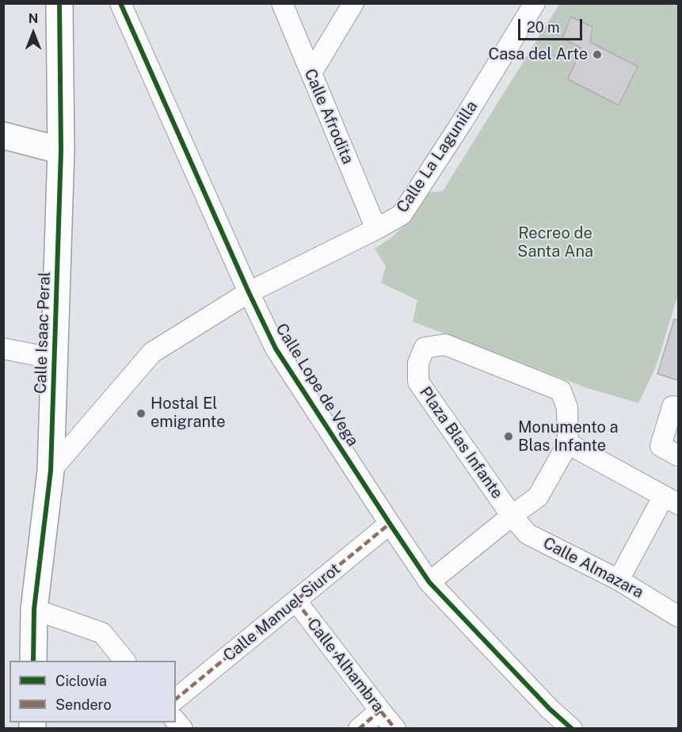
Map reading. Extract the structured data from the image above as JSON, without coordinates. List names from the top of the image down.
{
  "streets": {
    "main road": ["Calle Isaac Peral"],
    "street": [
      "Calle Afrodita",
      "Calle La Lagunilla",
      "Calle Lope de Vega",
      "Plaza Blas Infante",
      "Calle Almazara",
      "Calle Manuel Siurot",
      "Calle Alhambra"
    ]
  },
  "crossings": [
    ["Calle Afrodita", "Calle La Lagunilla"],
    ["Calle La Lagunilla", "Calle Isaac Peral"],
    ["Calle La Lagunilla", "Calle Lope de Vega"],
    ["Calle Lope de Vega", "Calle Manuel Siurot"],
    ["Plaza Blas Infante", "Calle Almazara"],
    ["Calle Manuel Siurot", "Calle Alhambra"]
  ],
  "parks": ["Recreo de Santa Ana"],
  "places": ["Casa del Arte", "Hostal El emigrante", "Monumento a Blas Infante"],
  "legend": ["Ciclovía", "Sendero"],
  "scale_bar": "20 m",
  "north": "top"
}
